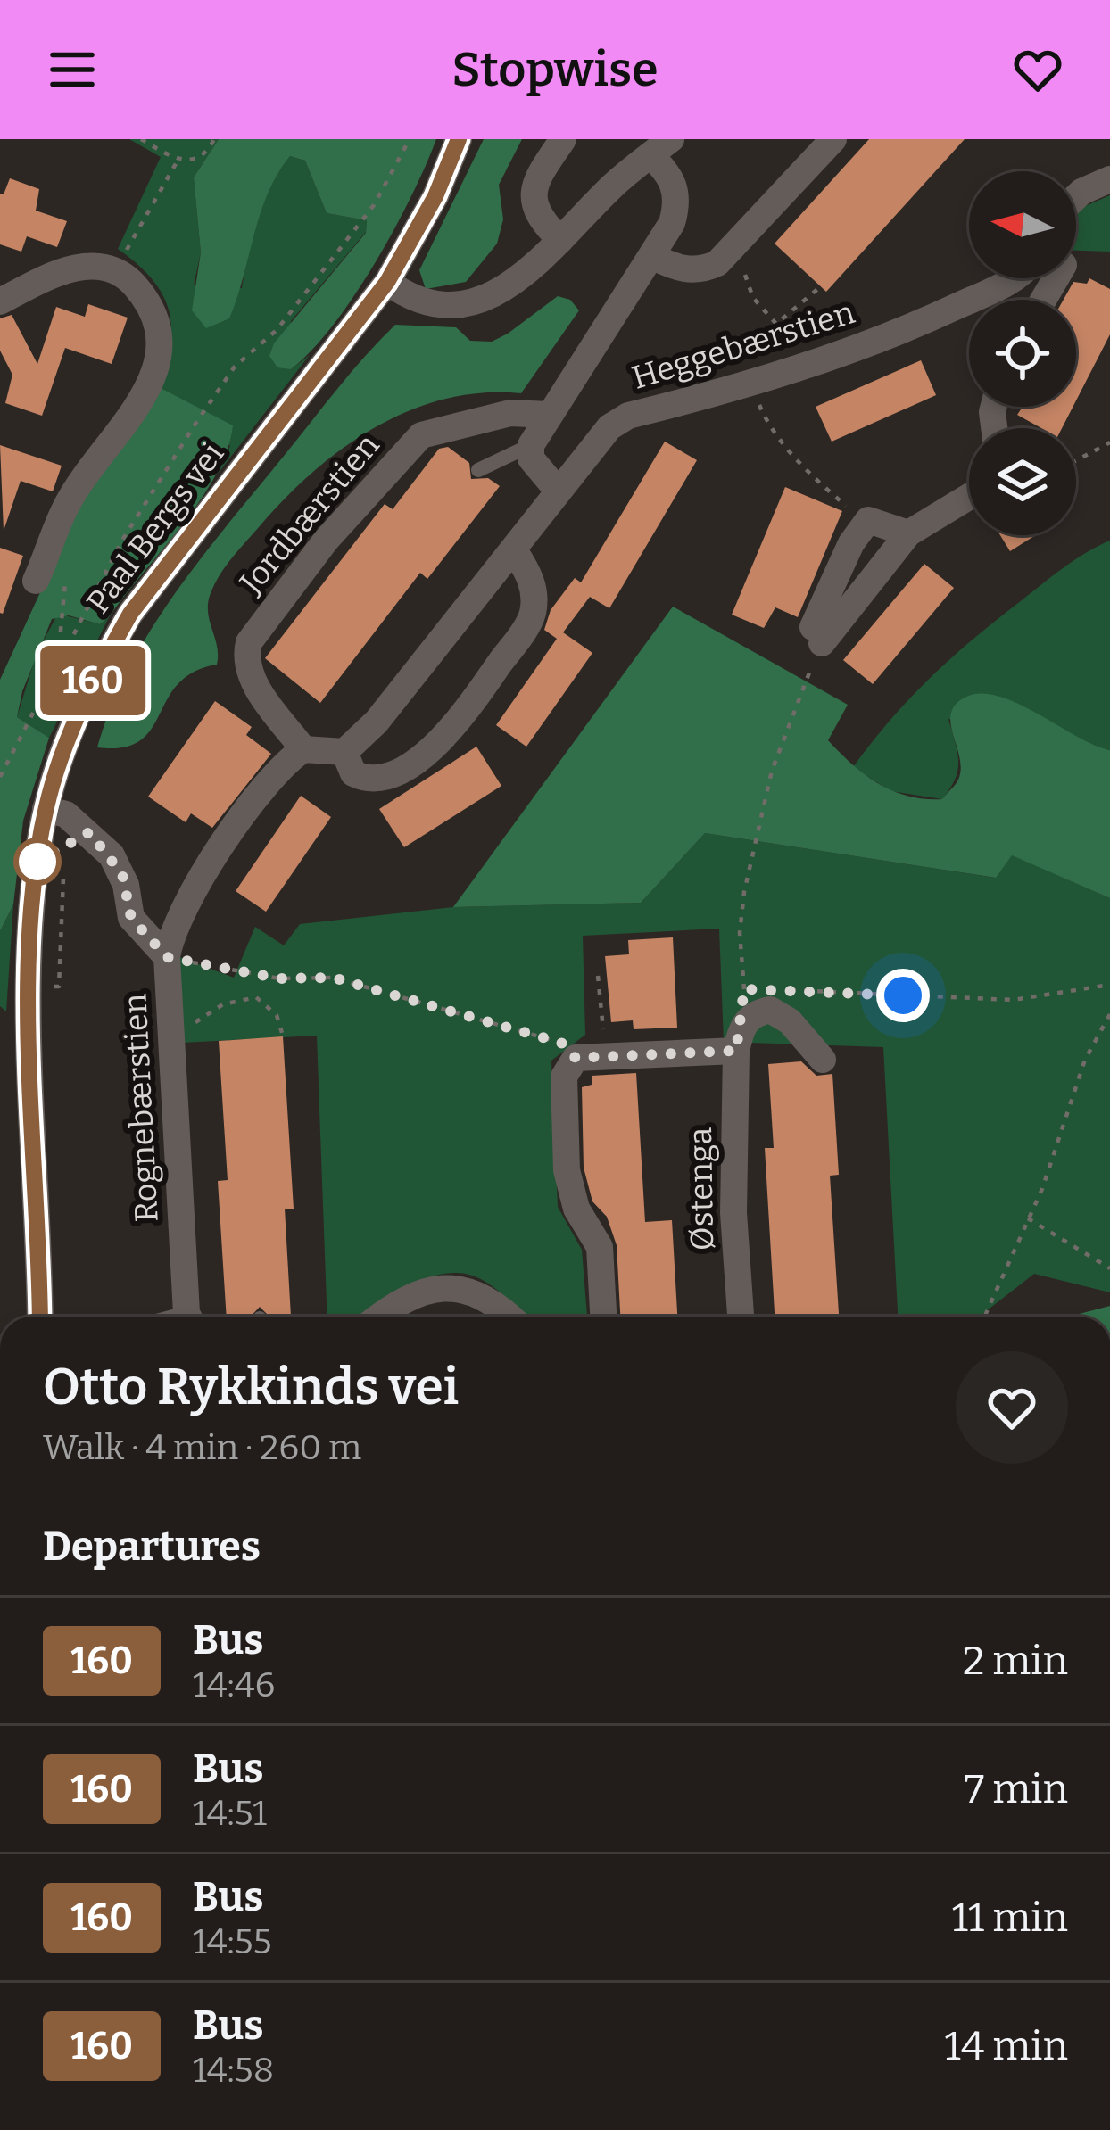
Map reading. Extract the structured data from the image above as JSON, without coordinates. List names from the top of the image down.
{
  "streets": {
    "street": [
      "Heggebærstien",
      "Jordbærstien",
      "Paal Bergs vei",
      "Rognebærstien",
      "Østenga"
    ]
  },
  "crossings": [
    ["Paal Bergs vei", "Rognebærstien"]
  ],
  "lines": ["bus line 160"],
  "north": "left",
  "page": {
    "header": "Stopwise",
    "on_map": "160",
    "heading": [
      ["Otto Rykkinds vei", "Walk · 4 min · 260 m"],
      "Departures"
    ],
    "list": [
      {
        "mark": "160",
        "name": "Bus",
        "note": "14:46",
        "value": "2 min"
      },
      {
        "mark": "160",
        "name": "Bus",
        "note": "14:51",
        "value": "7 min"
      },
      {
        "mark": "160",
        "name": "Bus",
        "note": "14:55",
        "value": "11 min"
      },
      {
        "mark": "160",
        "name": "Bus",
        "note": "14:58",
        "value": "14 min"
      }
    ]
  }
}
